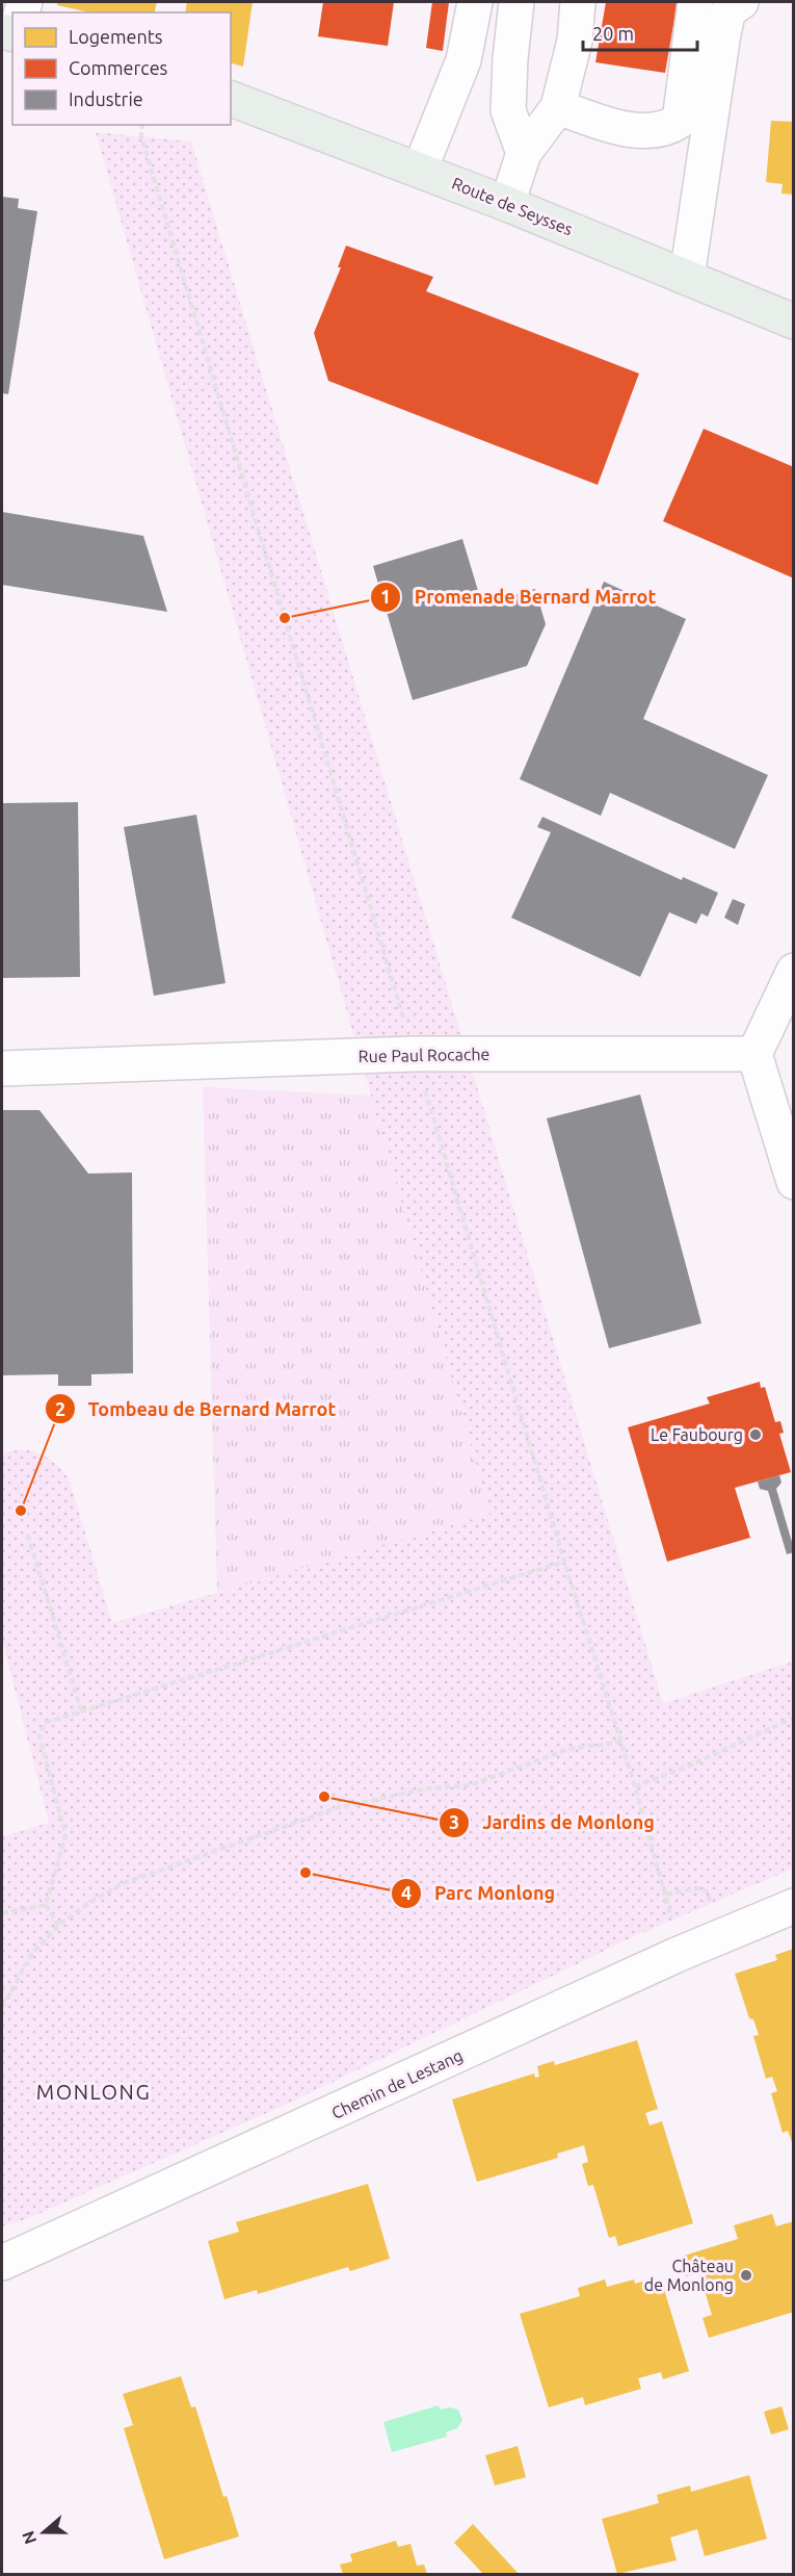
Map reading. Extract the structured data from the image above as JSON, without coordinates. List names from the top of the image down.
{
  "streets": {
    "main road": ["Route de Seysses"],
    "street": ["Rue Paul Rocache", "Chemin de Lestang"]
  },
  "districts": ["MONLONG"],
  "places": [
    "Promenade Bernard Marrot",
    "Le Faubourg",
    "Tombeau de Bernard Marrot",
    "Jardins de Monlong",
    "Parc Monlong",
    "Château de Monlong"
  ],
  "legend": ["Logements", "Commerces", "Industrie"],
  "scale_bar": "20 m",
  "north": "left"
}
